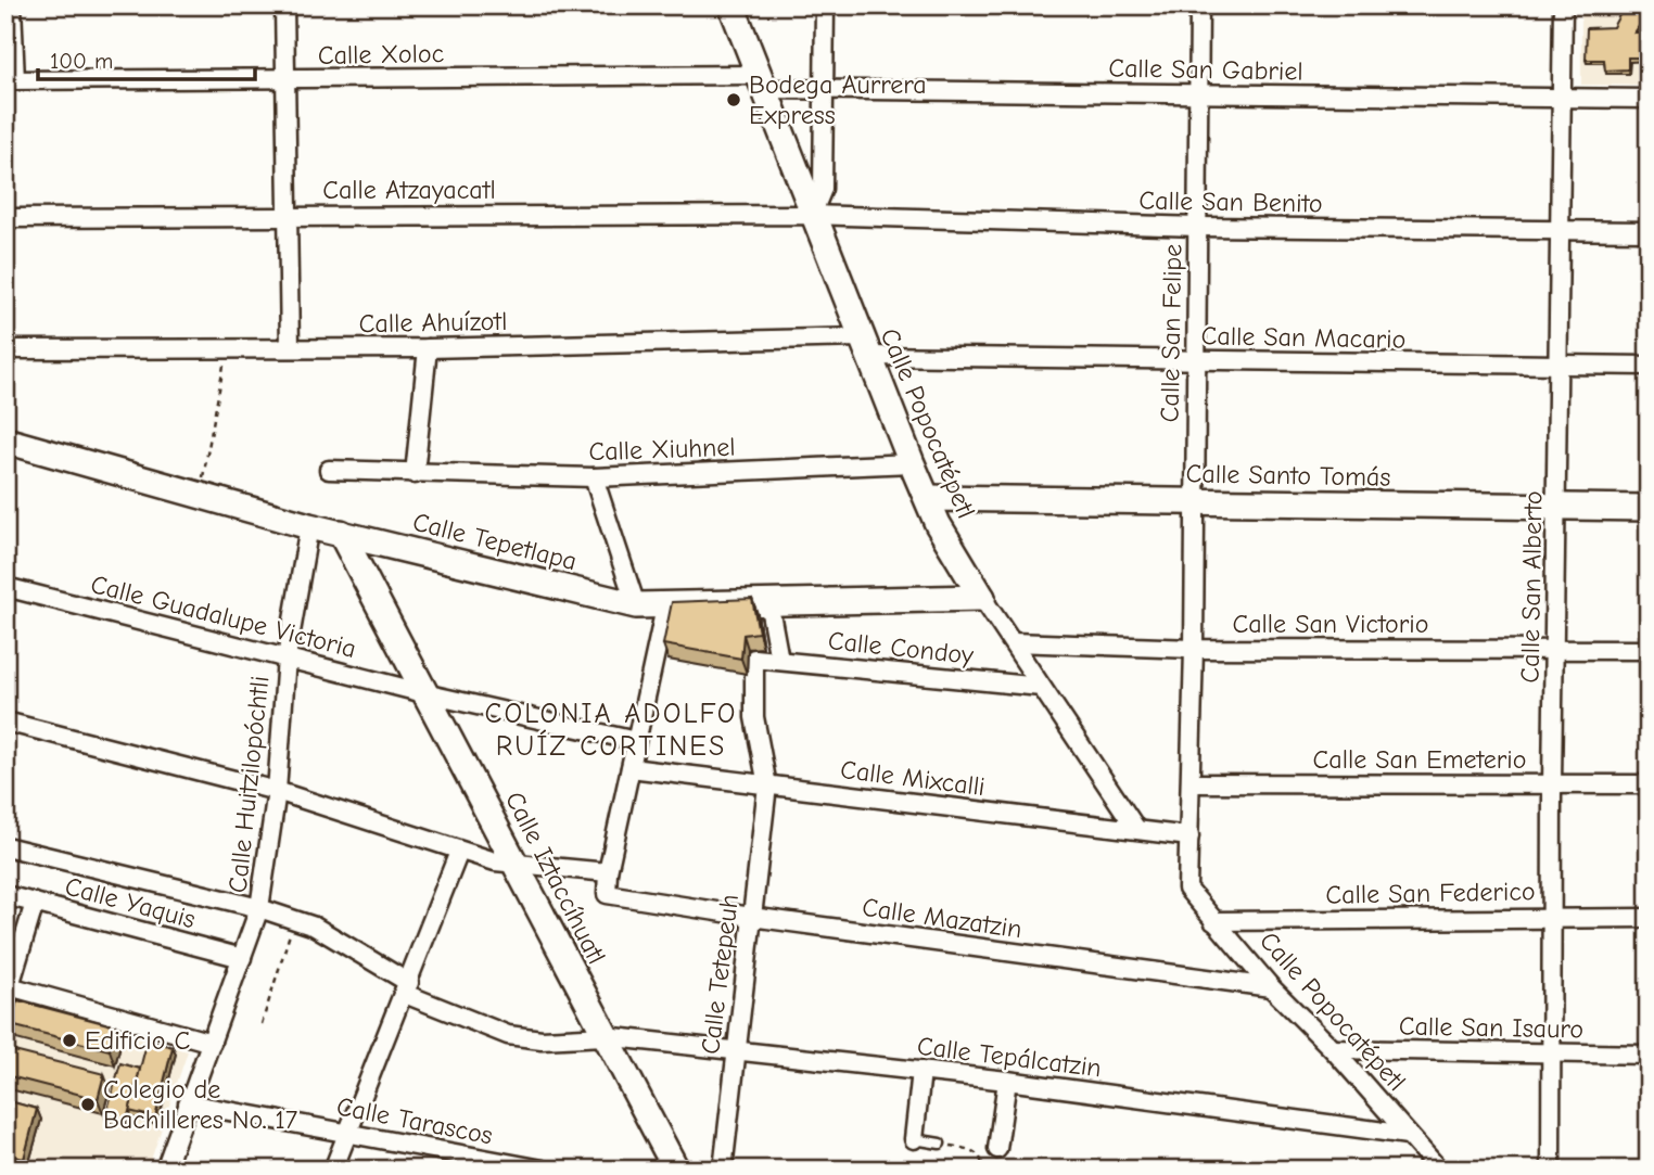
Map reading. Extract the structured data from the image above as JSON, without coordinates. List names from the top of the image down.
{
  "streets": {
    "street": [
      "Calle Xoloc",
      "Calle San Gabriel",
      "Calle Atzayacatl",
      "Calle San Benito",
      "Calle Ahuízotl",
      "Calle San Felipe",
      "Calle San Macario",
      "Calle Popocatépetl",
      "Calle Xiuhnel",
      "Calle Santo Tomás",
      "Calle Tepetlapa",
      "Calle San Alberto",
      "Calle Guadalupe Victoria",
      "Calle San Victorio",
      "Calle Condoy",
      "Calle San Emeterio",
      "Calle Mixcalli",
      "Calle Huitzilopóchtli",
      "Calle Iztaccíhuatl",
      "Calle San Federico",
      "Calle Yaquis",
      "Calle Mazatzin",
      "Calle Tetepeuh",
      "Calle San Isauro",
      "Calle Tepálcatzin",
      "Calle Tarascos"
    ]
  },
  "crossings": [
    ["Calle Xoloc", "Calle San Gabriel"],
    ["Calle Xoloc", "Calle Popocatépetl"],
    ["Calle San Gabriel", "Calle San Felipe"],
    ["Calle San Gabriel", "Calle Popocatépetl"],
    ["Calle San Gabriel", "Calle San Alberto"],
    ["Calle Atzayacatl", "Calle San Benito"],
    ["Calle Atzayacatl", "Calle Popocatépetl"],
    ["Calle San Benito", "Calle San Felipe"],
    ["Calle San Benito", "Calle Popocatépetl"],
    ["Calle San Benito", "Calle San Alberto"],
    ["Calle Ahuízotl", "Calle San Macario"],
    ["Calle Ahuízotl", "Calle Popocatépetl"],
    ["Calle San Felipe", "Calle San Macario"],
    ["Calle San Felipe", "Calle Popocatépetl"],
    ["Calle San Felipe", "Calle Santo Tomás"],
    ["Calle San Felipe", "Calle San Victorio"],
    ["Calle San Felipe", "Calle San Emeterio"],
    ["Calle San Felipe", "Calle Mixcalli"],
    ["Calle San Macario", "Calle Popocatépetl"],
    ["Calle San Macario", "Calle San Alberto"],
    ["Calle Popocatépetl", "Calle Xiuhnel"],
    ["Calle Popocatépetl", "Calle Santo Tomás"],
    ["Calle Popocatépetl", "Calle Tepetlapa"],
    ["Calle Popocatépetl", "Calle San Victorio"],
    ["Calle Popocatépetl", "Calle Condoy"],
    ["Calle Popocatépetl", "Calle Mixcalli"],
    ["Calle Popocatépetl", "Calle San Federico"],
    ["Calle Popocatépetl", "Calle Mazatzin"],
    ["Calle Popocatépetl", "Calle San Isauro"],
    ["Calle Popocatépetl", "Calle Tepálcatzin"],
    ["Calle Santo Tomás", "Calle San Alberto"],
    ["Calle Tepetlapa", "Calle Huitzilopóchtli"],
    ["Calle Tepetlapa", "Calle Iztaccíhuatl"],
    ["Calle San Alberto", "Calle San Victorio"],
    ["Calle San Alberto", "Calle San Emeterio"],
    ["Calle San Alberto", "Calle San Federico"],
    ["Calle San Alberto", "Calle San Isauro"],
    ["Calle Guadalupe Victoria", "Calle Huitzilopóchtli"],
    ["Calle Guadalupe Victoria", "Calle Iztaccíhuatl"],
    ["Calle Condoy", "Calle Tetepeuh"],
    ["Calle Mixcalli", "Calle Tetepeuh"],
    ["Calle Huitzilopóchtli", "Calle Yaquis"],
    ["Calle Huitzilopóchtli", "Calle Tepálcatzin"],
    ["Calle Huitzilopóchtli", "Calle Tarascos"],
    ["Calle Iztaccíhuatl", "Calle Tepálcatzin"],
    ["Calle Mazatzin", "Calle Tetepeuh"],
    ["Calle Tetepeuh", "Calle Tepálcatzin"]
  ],
  "districts": ["COLONIA ADOLFO RUÍZ CORTINES"],
  "places": ["Bodega Aurrera Express", "Edificio C", "Colegio de Bachilleres No. 17"],
  "scale_bar": "100 m"
}
